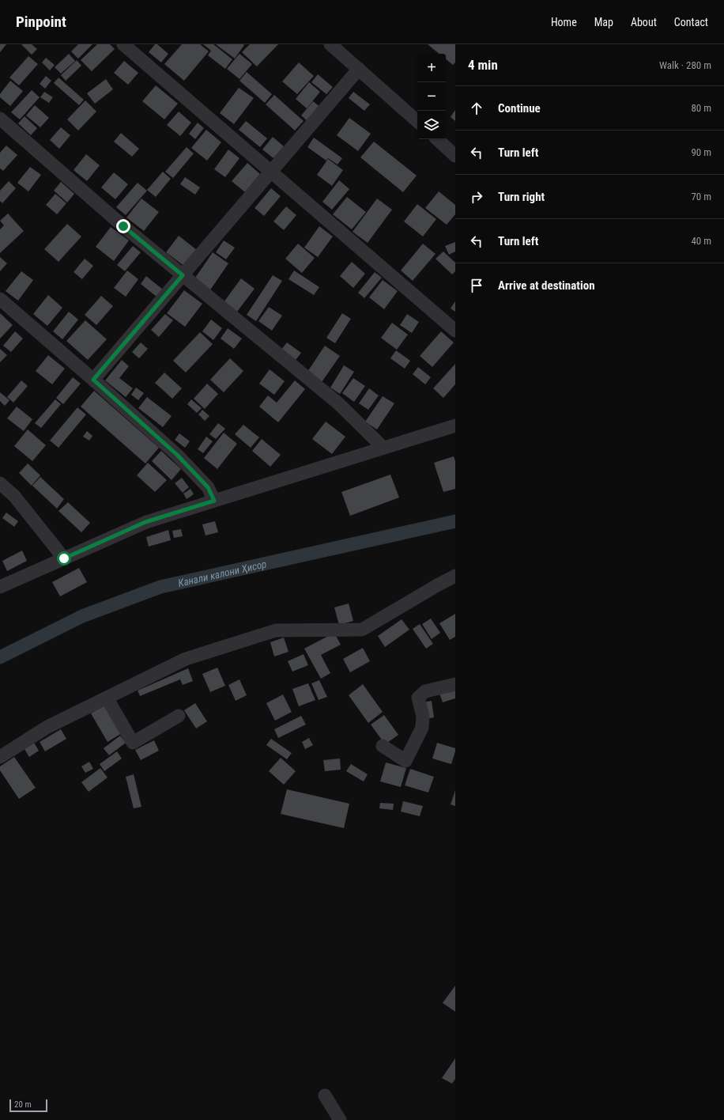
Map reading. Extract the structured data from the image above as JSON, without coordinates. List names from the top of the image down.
{
  "water": ["Канали калони Ҳисор"],
  "scale_bar": "20 m",
  "page": {
    "header": "Pinpoint",
    "nav": [
      "Home",
      "Map",
      "About",
      "Contact"
    ],
    "heading": ["4 min", "Walk · 280 m"],
    "map_buttons": ["+", "−"],
    "list": [
      ["Continue", "80 m"],
      ["Turn left", "90 m"],
      ["Turn right", "70 m"],
      ["Turn left", "40 m"],
      "Arrive at destination"
    ],
    "scale": "20 m"
  }
}
